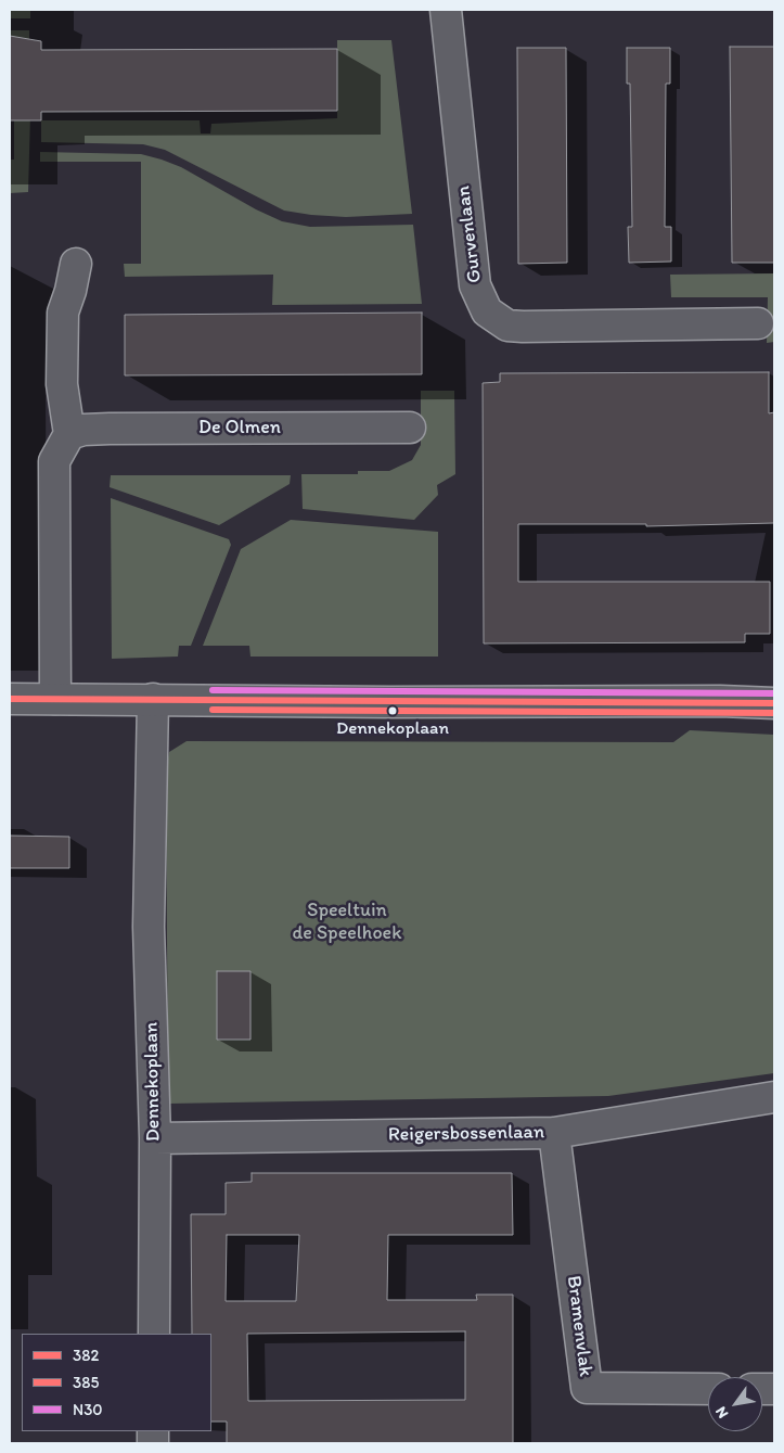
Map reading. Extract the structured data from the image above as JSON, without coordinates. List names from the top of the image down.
{
  "streets": {
    "street": [
      "Gurvenlaan",
      "De Olmen",
      "Dennekoplaan",
      "Reigersbossenlaan",
      "Bramenvlak"
    ]
  },
  "crossings": [
    ["Dennekoplaan", "Reigersbossenlaan"],
    ["Reigersbossenlaan", "Bramenvlak"]
  ],
  "parks": ["Speeltuin de Speelhoek"],
  "places": ["Dennekoplaan"],
  "lines": ["transit line N30", "transit line 382", "transit line 385"],
  "legend": ["382", "385", "N30"],
  "north": "bottom left"
}
